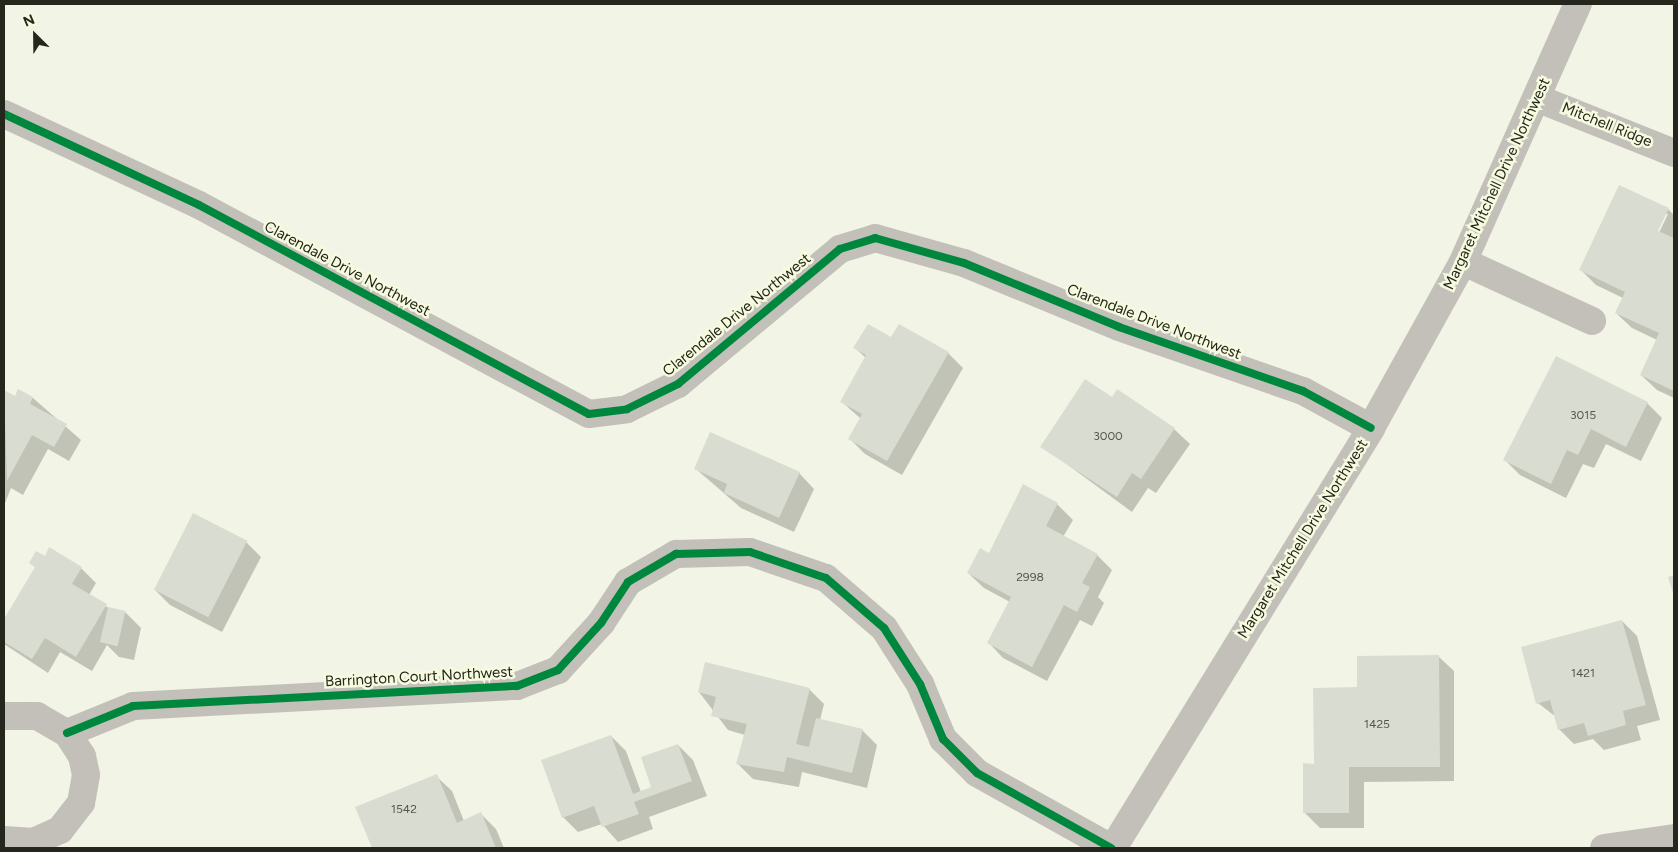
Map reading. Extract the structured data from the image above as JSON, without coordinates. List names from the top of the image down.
{
  "streets": {
    "street": [
      "Mitchell Ridge",
      "Margaret Mitchell Drive Northwest",
      "Clarendale Drive Northwest",
      "Barrington Court Northwest"
    ]
  },
  "crossings": [
    ["Mitchell Ridge", "Margaret Mitchell Drive Northwest"],
    ["Margaret Mitchell Drive Northwest", "Clarendale Drive Northwest"],
    ["Margaret Mitchell Drive Northwest", "Barrington Court Northwest"]
  ],
  "house_numbers": [
    "3015",
    "3000",
    "2998",
    "1421",
    "1425",
    "1542"
  ],
  "north": "top left"
}
